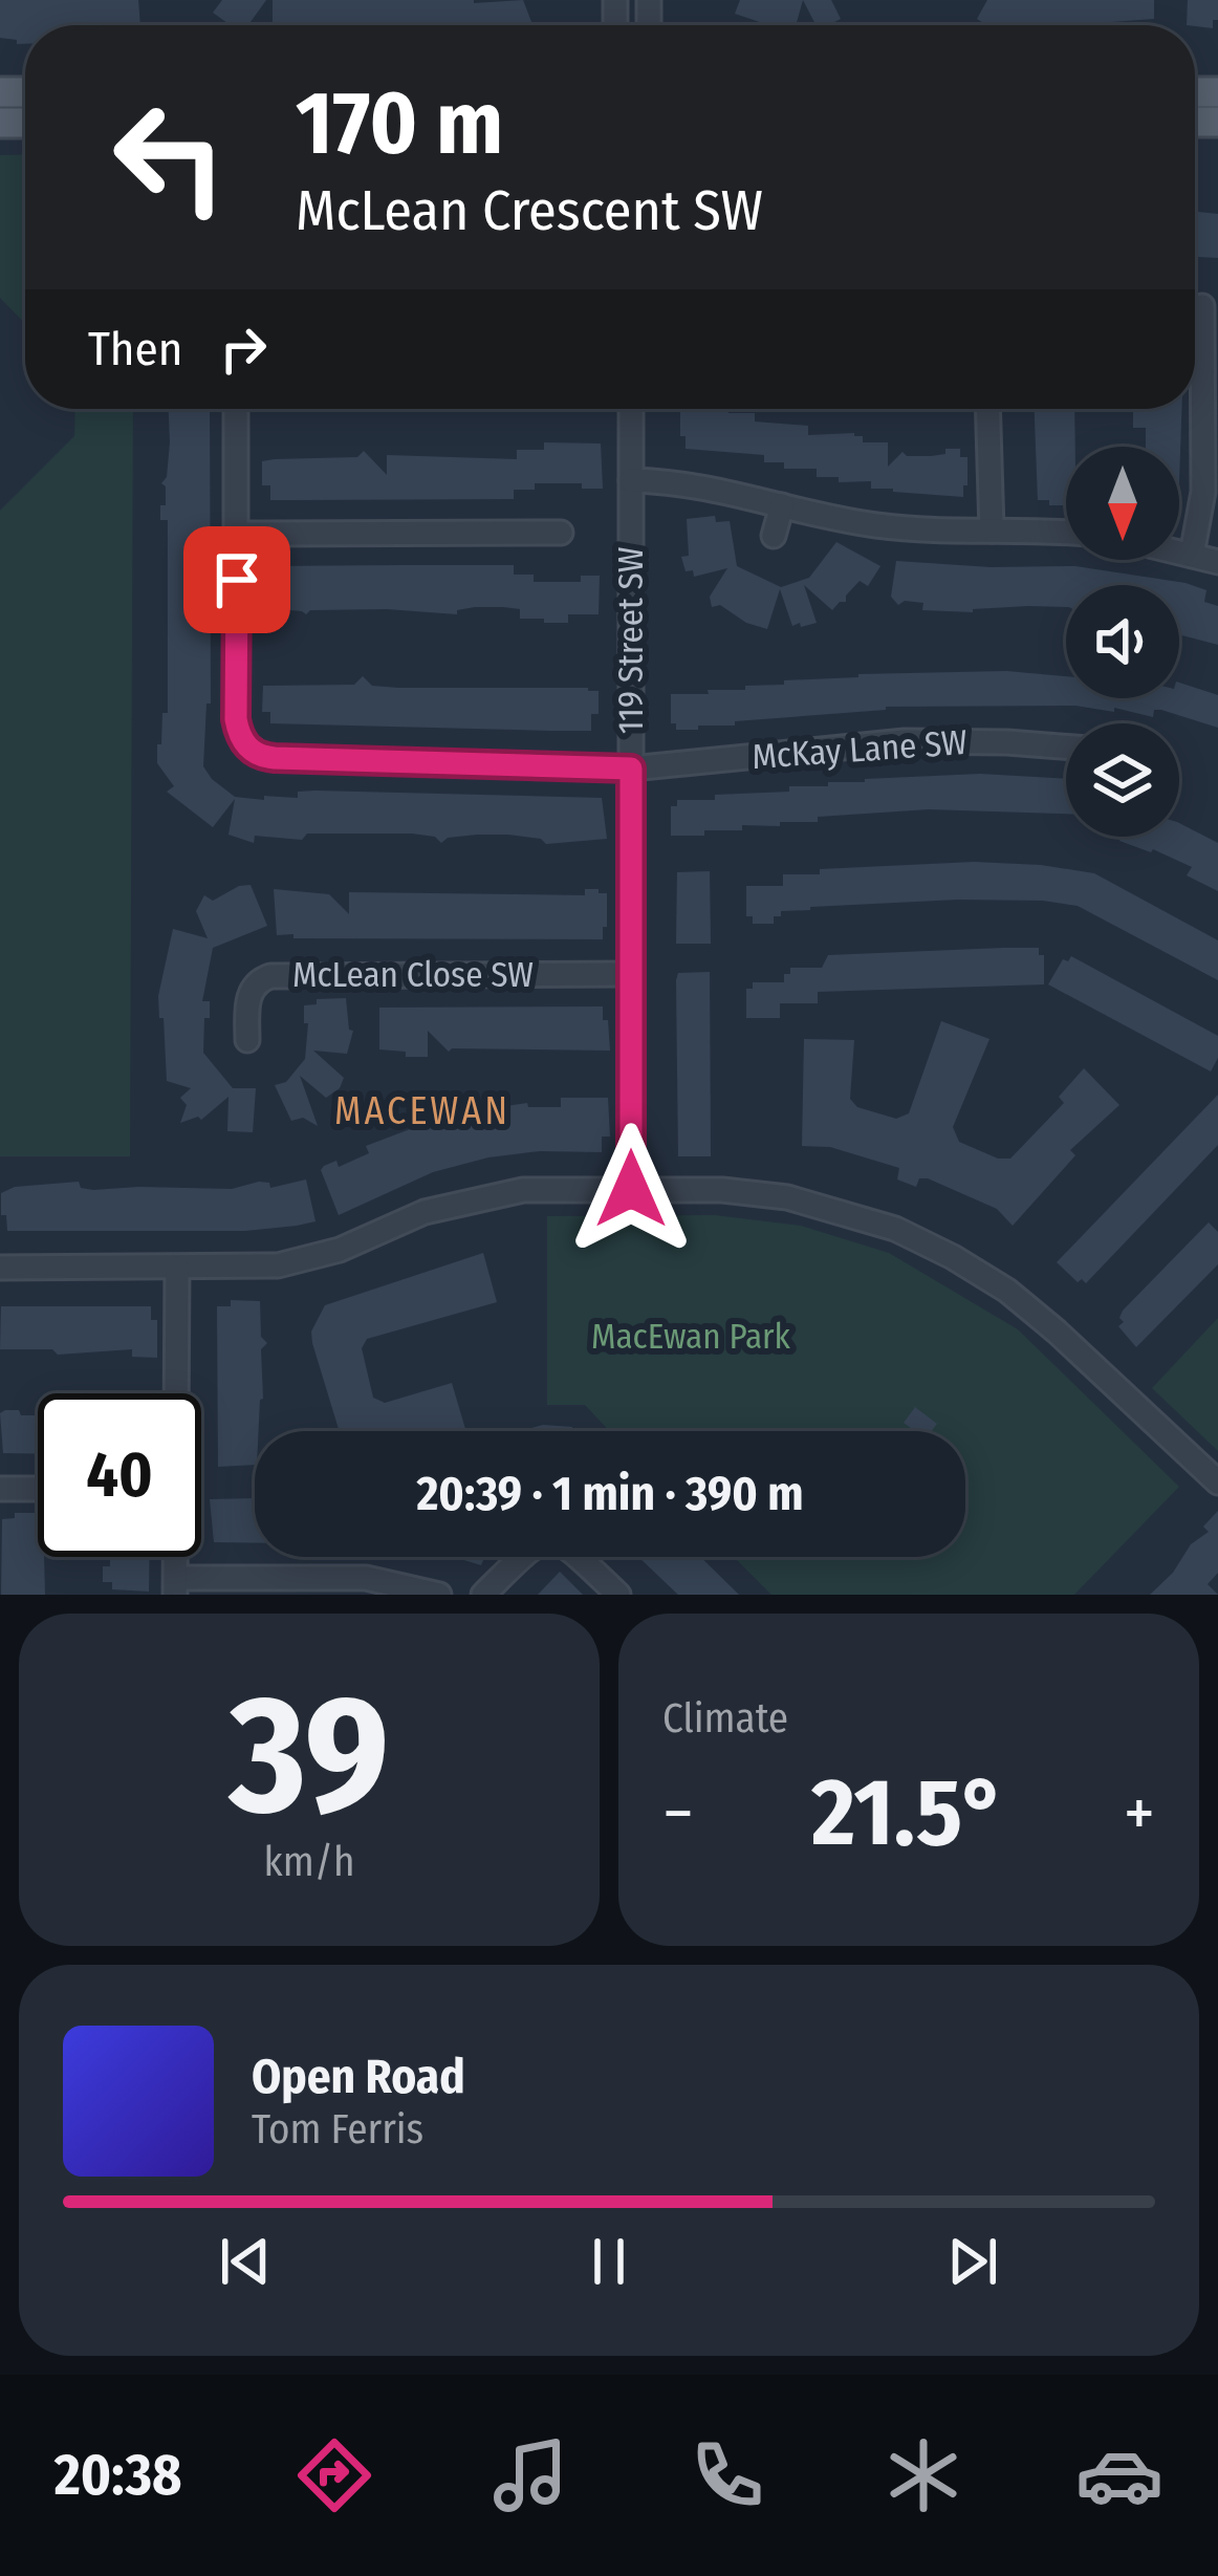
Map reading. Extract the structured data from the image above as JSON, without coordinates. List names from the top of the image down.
{
  "streets": {
    "street": ["119 Street SW", "McKay Lane SW", "McLean Close SW"]
  },
  "crossings": [
    ["119 Street SW", "McKay Lane SW"],
    ["119 Street SW", "McLean Close SW"]
  ],
  "districts": ["MACEWAN"],
  "parks": ["MacEwan Park"],
  "north": "bottom",
  "page": {
    "turn": ["170 m", "McLean Crescent SW"],
    "then": "Then",
    "limit": "40",
    "trip": "20:39 · 1 min · 390 m",
    "tile": [
      ["39", "km/h"],
      "Climate"
    ],
    "heat": ["−", "21.5°", "+"],
    "song": ["Open Road", "Tom Ferris"],
    "tabs": "20:38"
  }
}
